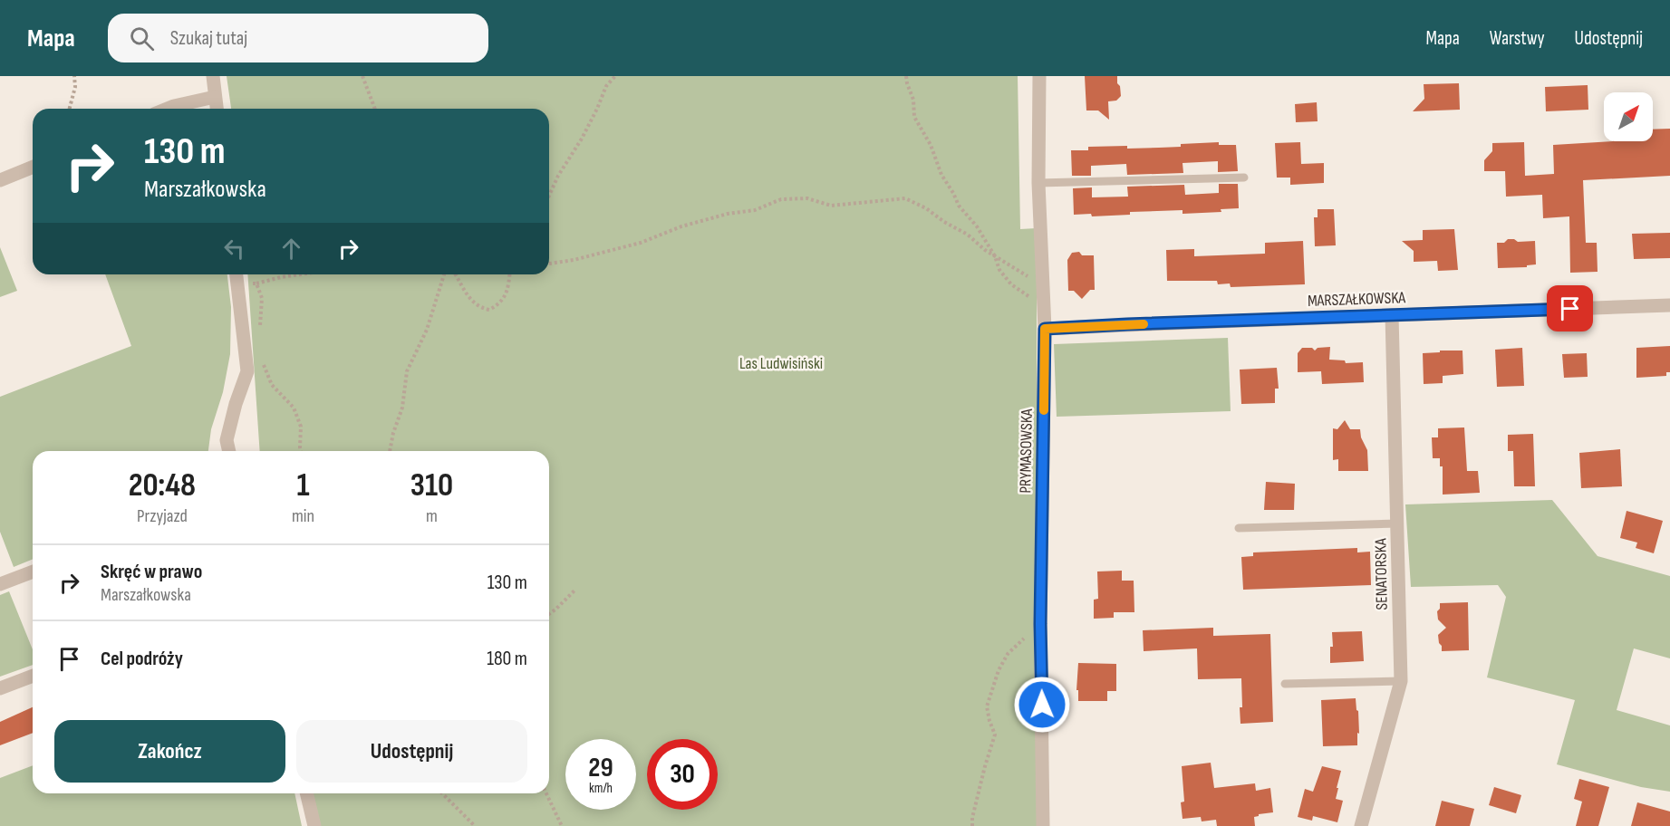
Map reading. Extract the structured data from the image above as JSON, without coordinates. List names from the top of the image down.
{
  "streets": {
    "street": ["MARSZAŁKOWSKA", "PRYMASOWSKA", "SENATORSKA"]
  },
  "crossings": [
    ["MARSZAŁKOWSKA", "PRYMASOWSKA"],
    ["MARSZAŁKOWSKA", "SENATORSKA"]
  ],
  "parks": ["Las Ludwisiński"],
  "north": "top right",
  "page": {
    "header": "Mapa",
    "search": "Szukaj tutaj",
    "nav": ["Mapa", "Warstwy", "Udostępnij"],
    "turn": ["130 m", "Marszałkowska"],
    "eta": [
      "20:48",
      "Przyjazd",
      "1",
      "min",
      "310",
      "m"
    ],
    "list": [
      {
        "name": "Skręć w prawo",
        "note": "Marszałkowska",
        "value": "130 m"
      },
      {
        "name": "Cel podróży",
        "value": "180 m"
      }
    ],
    "buttons": ["Zakończ", "Udostępnij"],
    "speed": "29 km/h",
    "limit": "30"
  }
}
